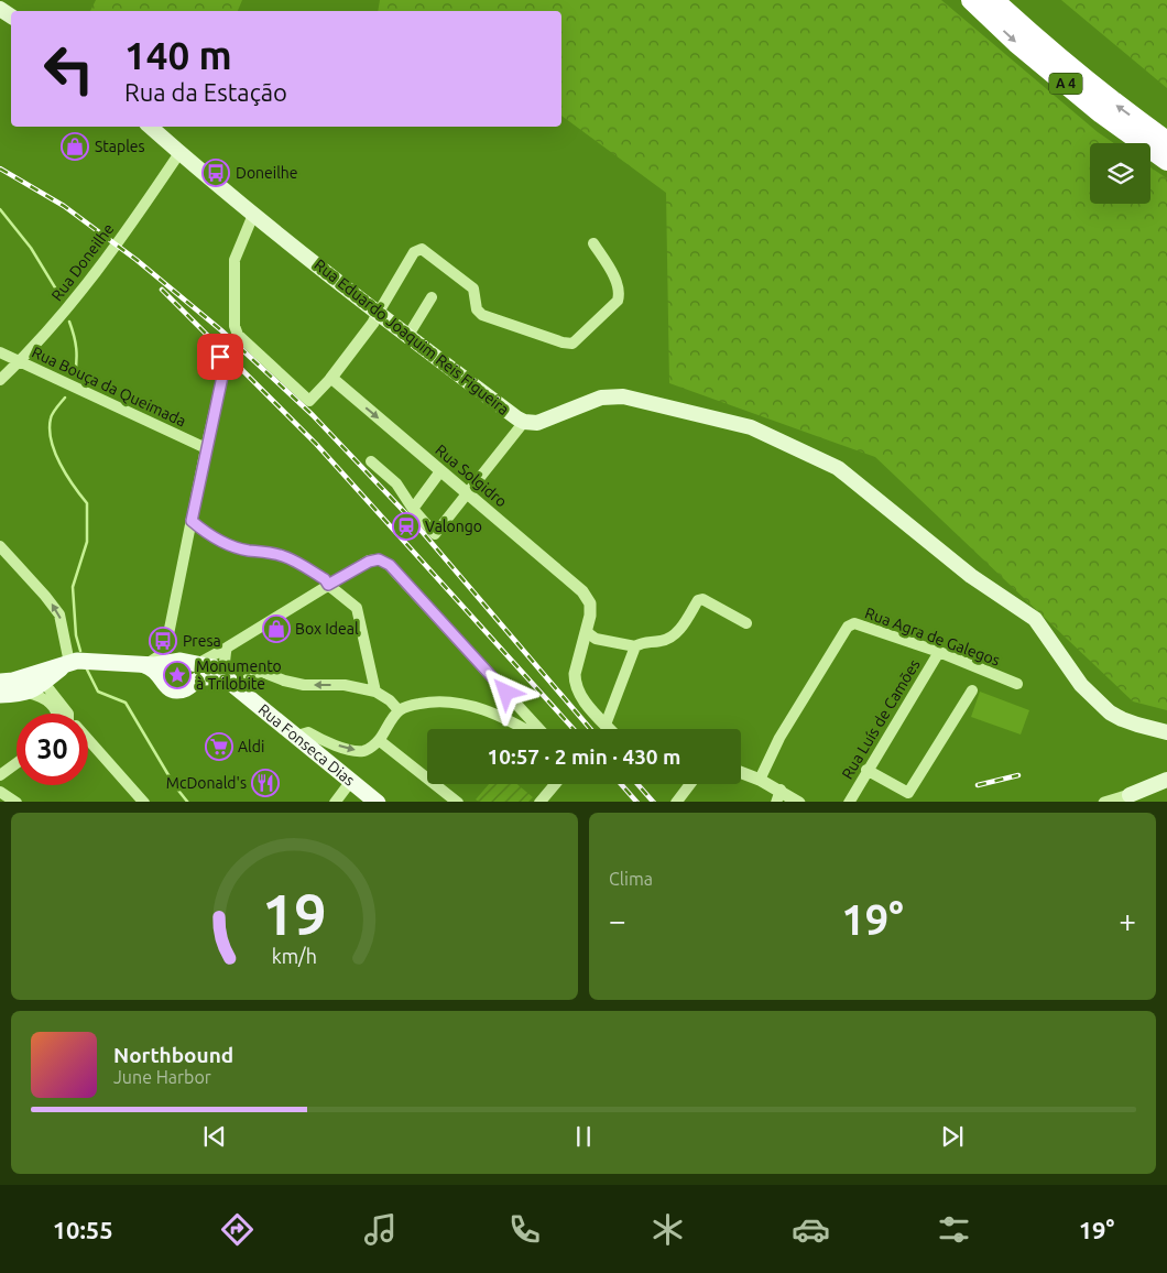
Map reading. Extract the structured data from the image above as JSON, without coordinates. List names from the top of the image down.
{
  "streets": {
    "highway": ["A 4"],
    "main road": ["Rua Eduardo Joaquim Reis Figueira", "Rua Fonseca Dias"],
    "street": [
      "Rua Doneilhe",
      "Rua Bouça da Queimada",
      "Rua Solgidro",
      "Rua Agra de Galegos",
      "Rua Luís de Camões"
    ]
  },
  "crossings": [
    ["Rua Doneilhe", "Rua Eduardo Joaquim Reis Figueira"],
    ["Rua Doneilhe", "Rua Bouça da Queimada"],
    ["Rua Agra de Galegos", "Rua Luís de Camões"]
  ],
  "places": {
    "shop": ["Staples", "Box Ideal"],
    "bus stop": ["Doneilhe", "Presa"],
    "station": ["Valongo"],
    "place": ["Monumento à Trilobite"],
    "supermarket": ["Aldi"],
    "restaurant": ["McDonald's"]
  },
  "page": {
    "turn": ["140 m", "Rua da Estação"],
    "limit": "30",
    "trip": "10:57 · 2 min · 430 m",
    "tile": "Clima",
    "heat": ["−", "19°", "+"],
    "song": ["Northbound", "June Harbor"],
    "tabs": ["10:55", "19°"],
    "gauge": ["19", "km/h"]
  }
}
